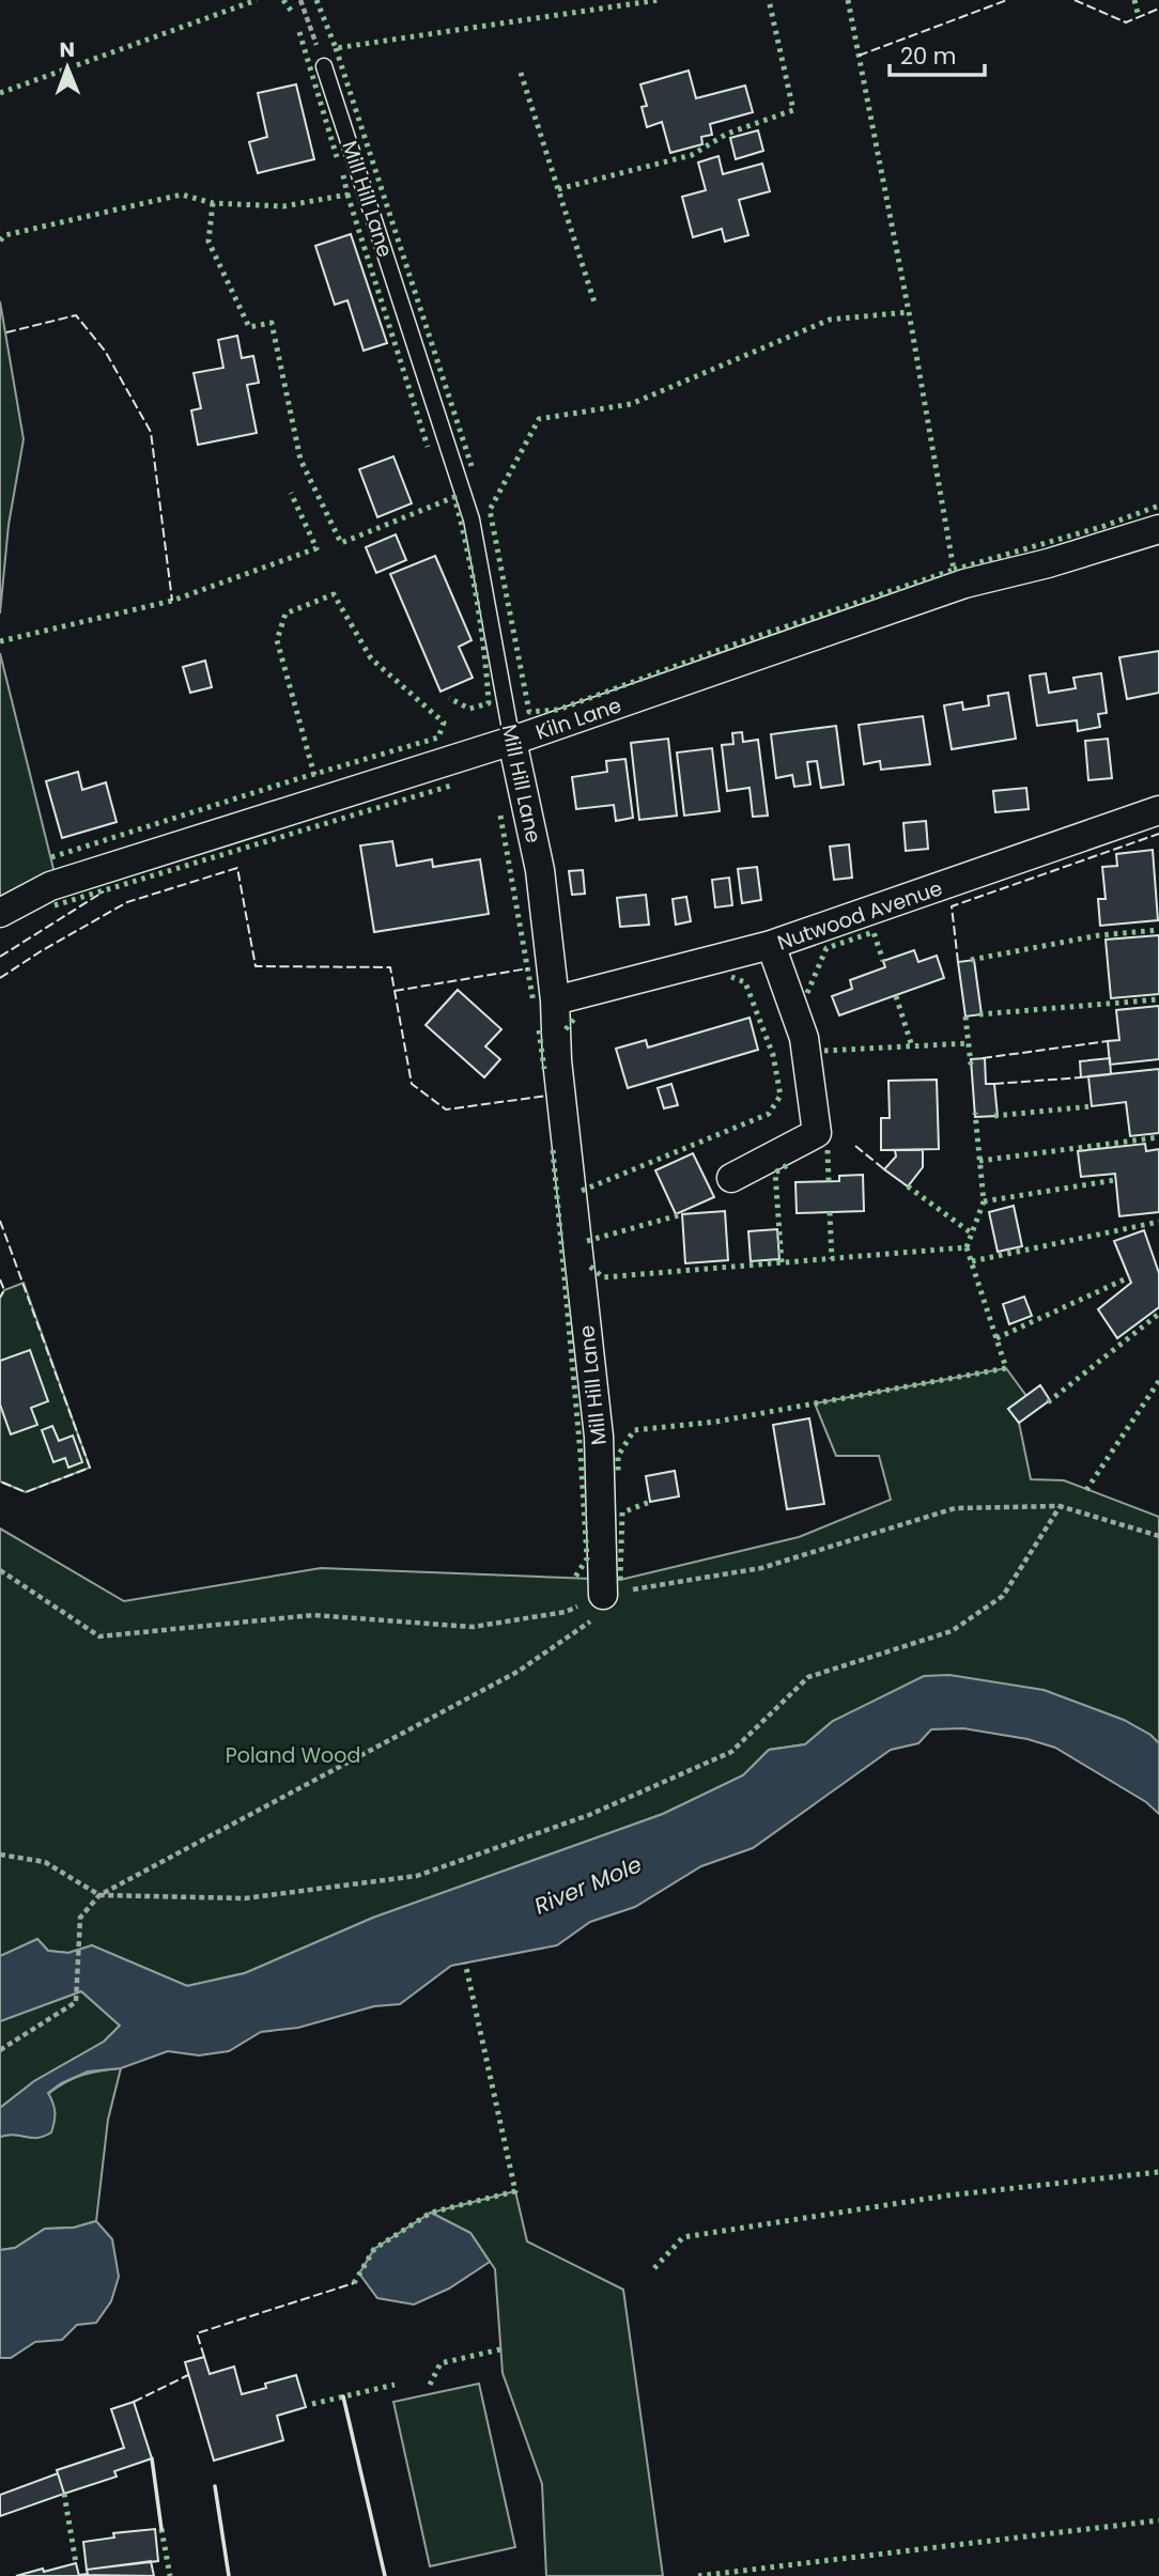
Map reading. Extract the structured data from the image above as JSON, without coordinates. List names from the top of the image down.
{
  "streets": {
    "street": ["Mill Hill Lane", "Kiln Lane", "Nutwood Avenue"]
  },
  "crossings": [
    ["Mill Hill Lane", "Kiln Lane"],
    ["Mill Hill Lane", "Nutwood Avenue"]
  ],
  "water": ["River Mole"],
  "parks": ["Poland Wood"],
  "scale_bar": "20 m",
  "north": "top"
}
